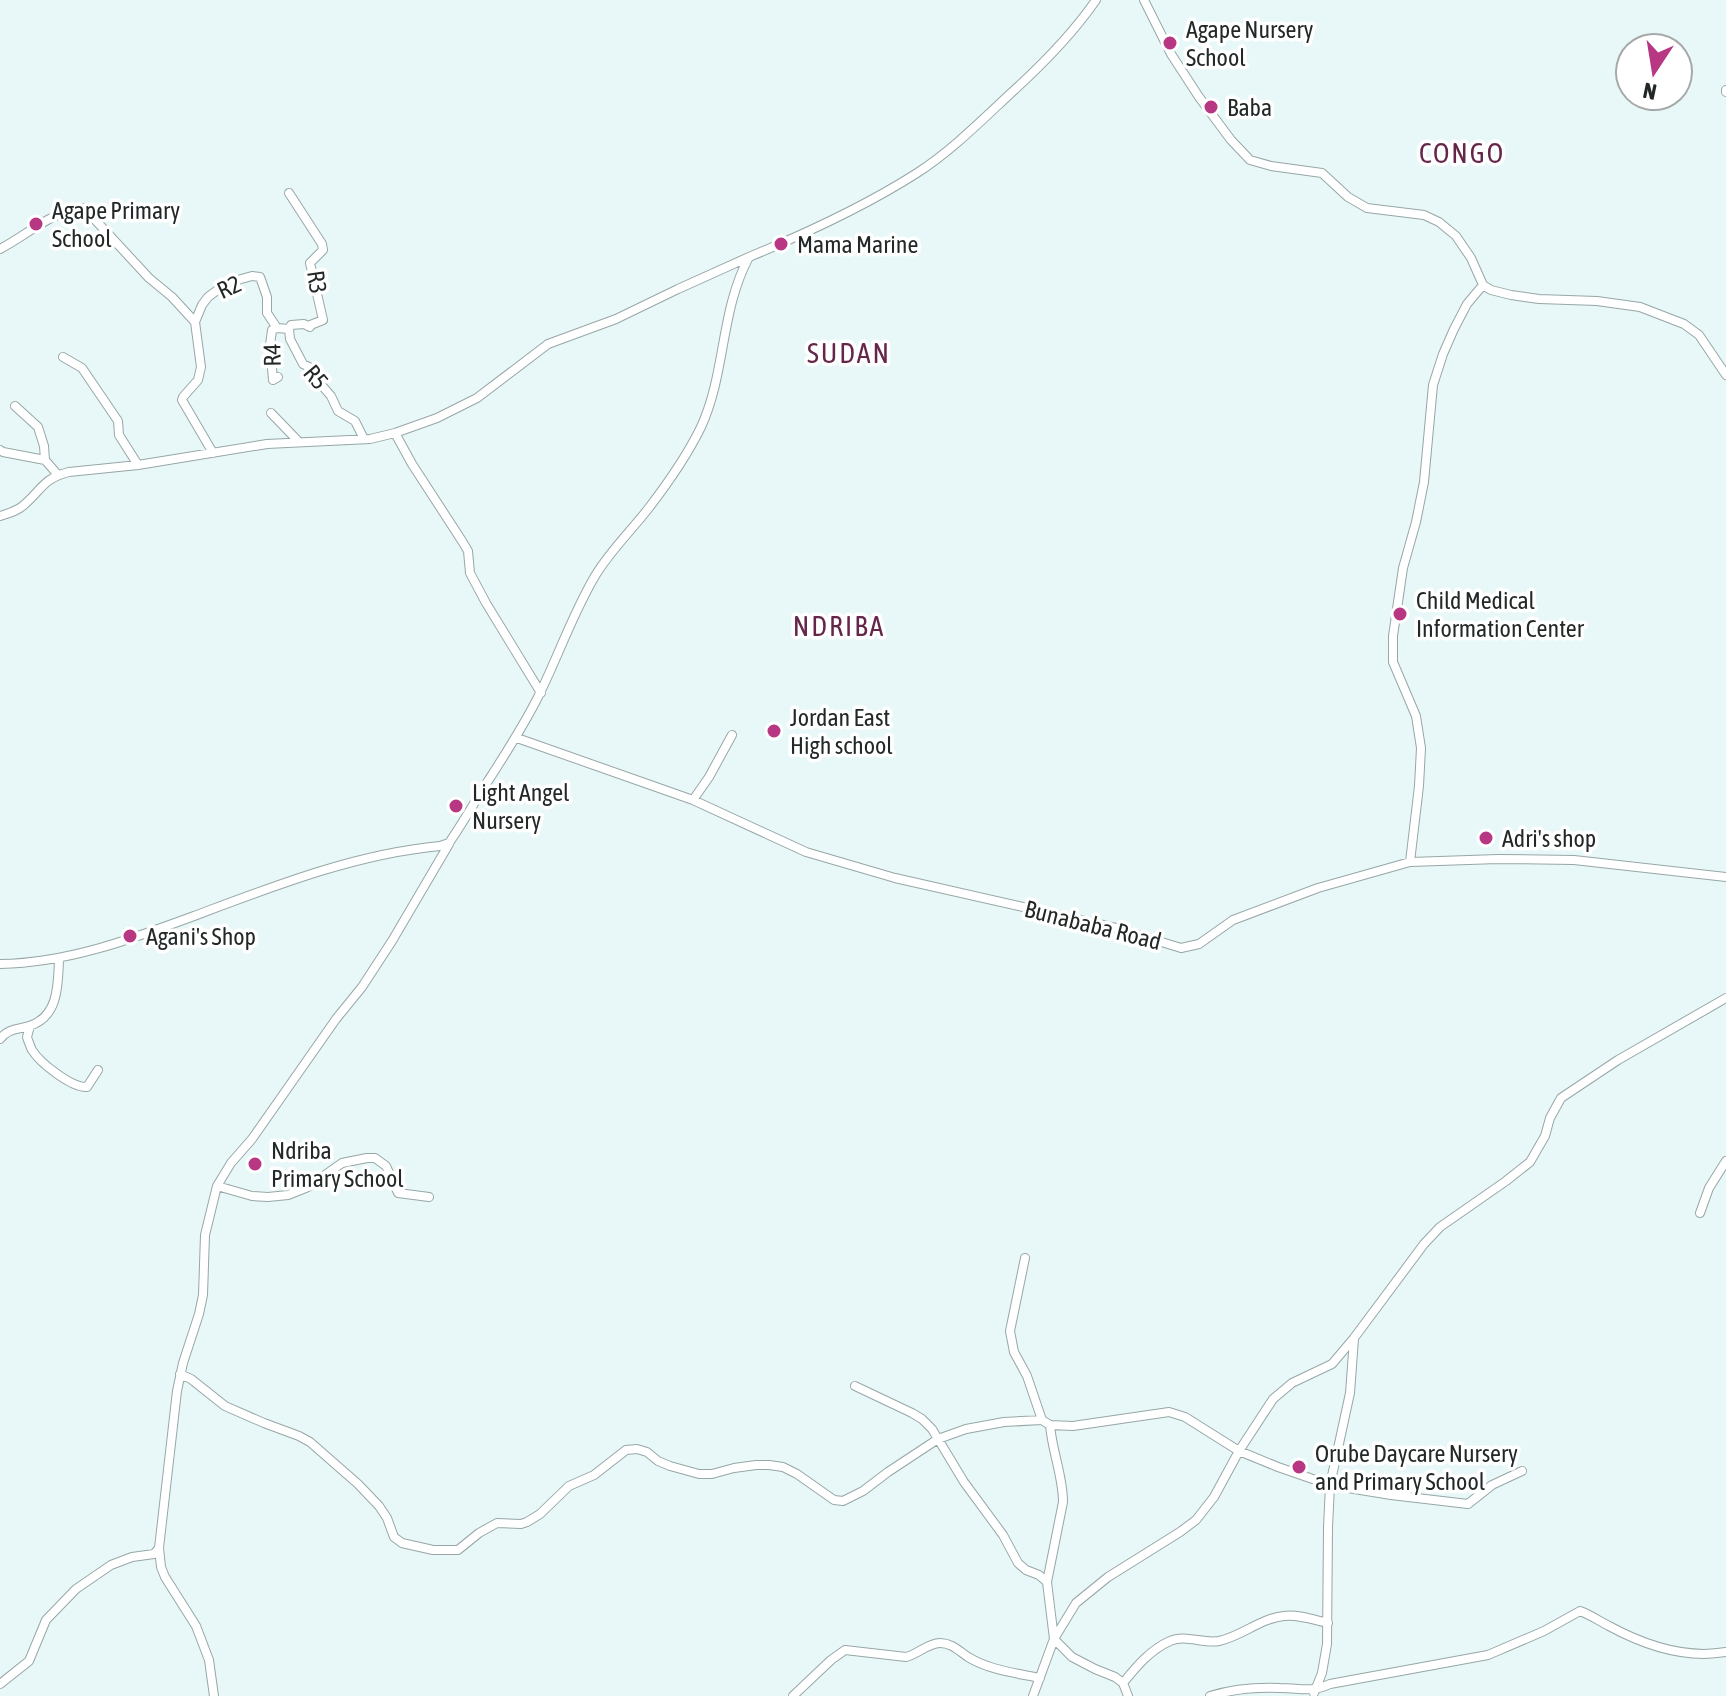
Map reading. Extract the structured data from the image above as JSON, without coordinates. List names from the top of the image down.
{
  "streets": {
    "street": [
      "R3",
      "R2",
      "R4",
      "R5",
      "Bunababa Road"
    ]
  },
  "crossings": [
    ["R3", "R5"],
    ["R2", "R4"]
  ],
  "districts": ["CONGO", "SUDAN", "NDRIBA"],
  "places": [
    "Agape Nursery School",
    "Baba",
    "Agape Primary School",
    "Mama Marine",
    "Child Medical Information Center",
    "Jordan East High school",
    "Light Angel Nursery",
    "Adri's shop",
    "Agani's Shop",
    "Ndriba Primary School",
    "Orube Daycare Nursery and Primary School"
  ],
  "north": "bottom"
}
